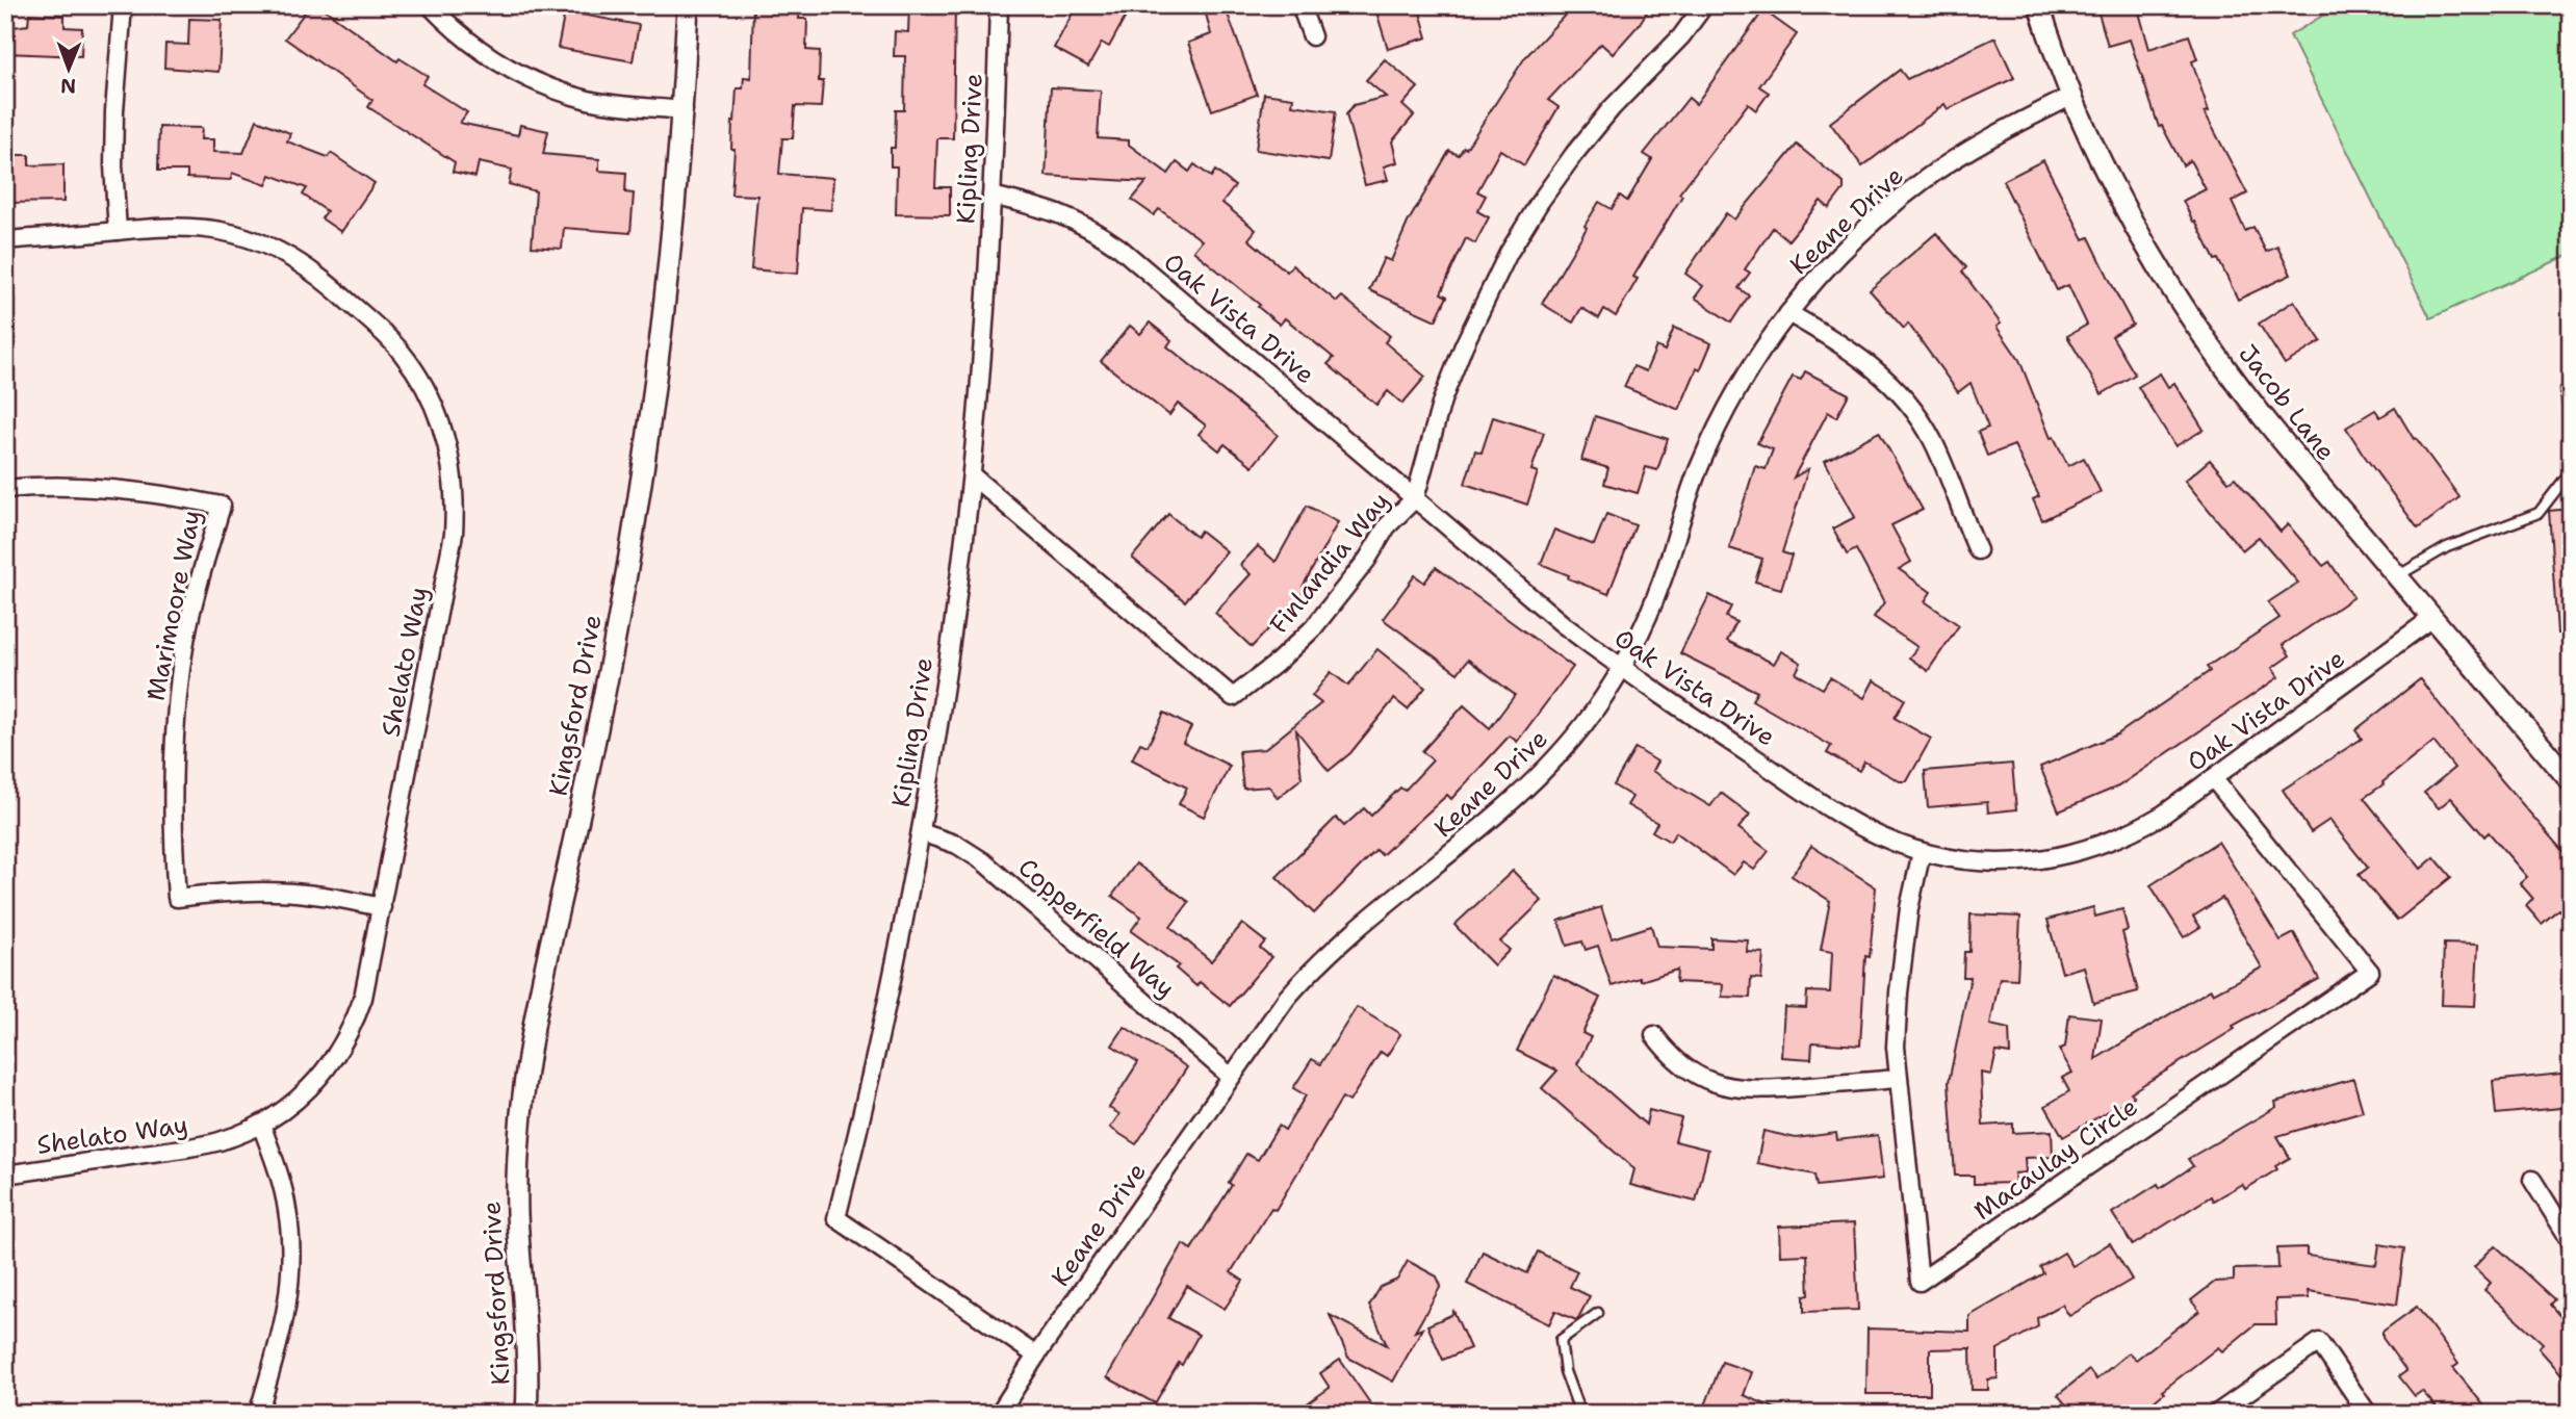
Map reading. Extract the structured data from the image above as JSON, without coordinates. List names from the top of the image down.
{
  "streets": {
    "street": [
      "Kipling Drive",
      "Keane Drive",
      "Oak Vista Drive",
      "Jacob Lane",
      "Finlandia Way",
      "Marimoore Way",
      "Shelato Way",
      "Kingsford Drive",
      "Copperfield Way",
      "Macaulay Circle"
    ]
  },
  "crossings": [
    ["Kipling Drive", "Keane Drive"],
    ["Kipling Drive", "Oak Vista Drive"],
    ["Kipling Drive", "Finlandia Way"],
    ["Kipling Drive", "Copperfield Way"],
    ["Keane Drive", "Oak Vista Drive"],
    ["Keane Drive", "Jacob Lane"],
    ["Keane Drive", "Copperfield Way"],
    ["Oak Vista Drive", "Jacob Lane"],
    ["Oak Vista Drive", "Finlandia Way"],
    ["Oak Vista Drive", "Macaulay Circle"],
    ["Marimoore Way", "Shelato Way"]
  ],
  "north": "bottom"
}
